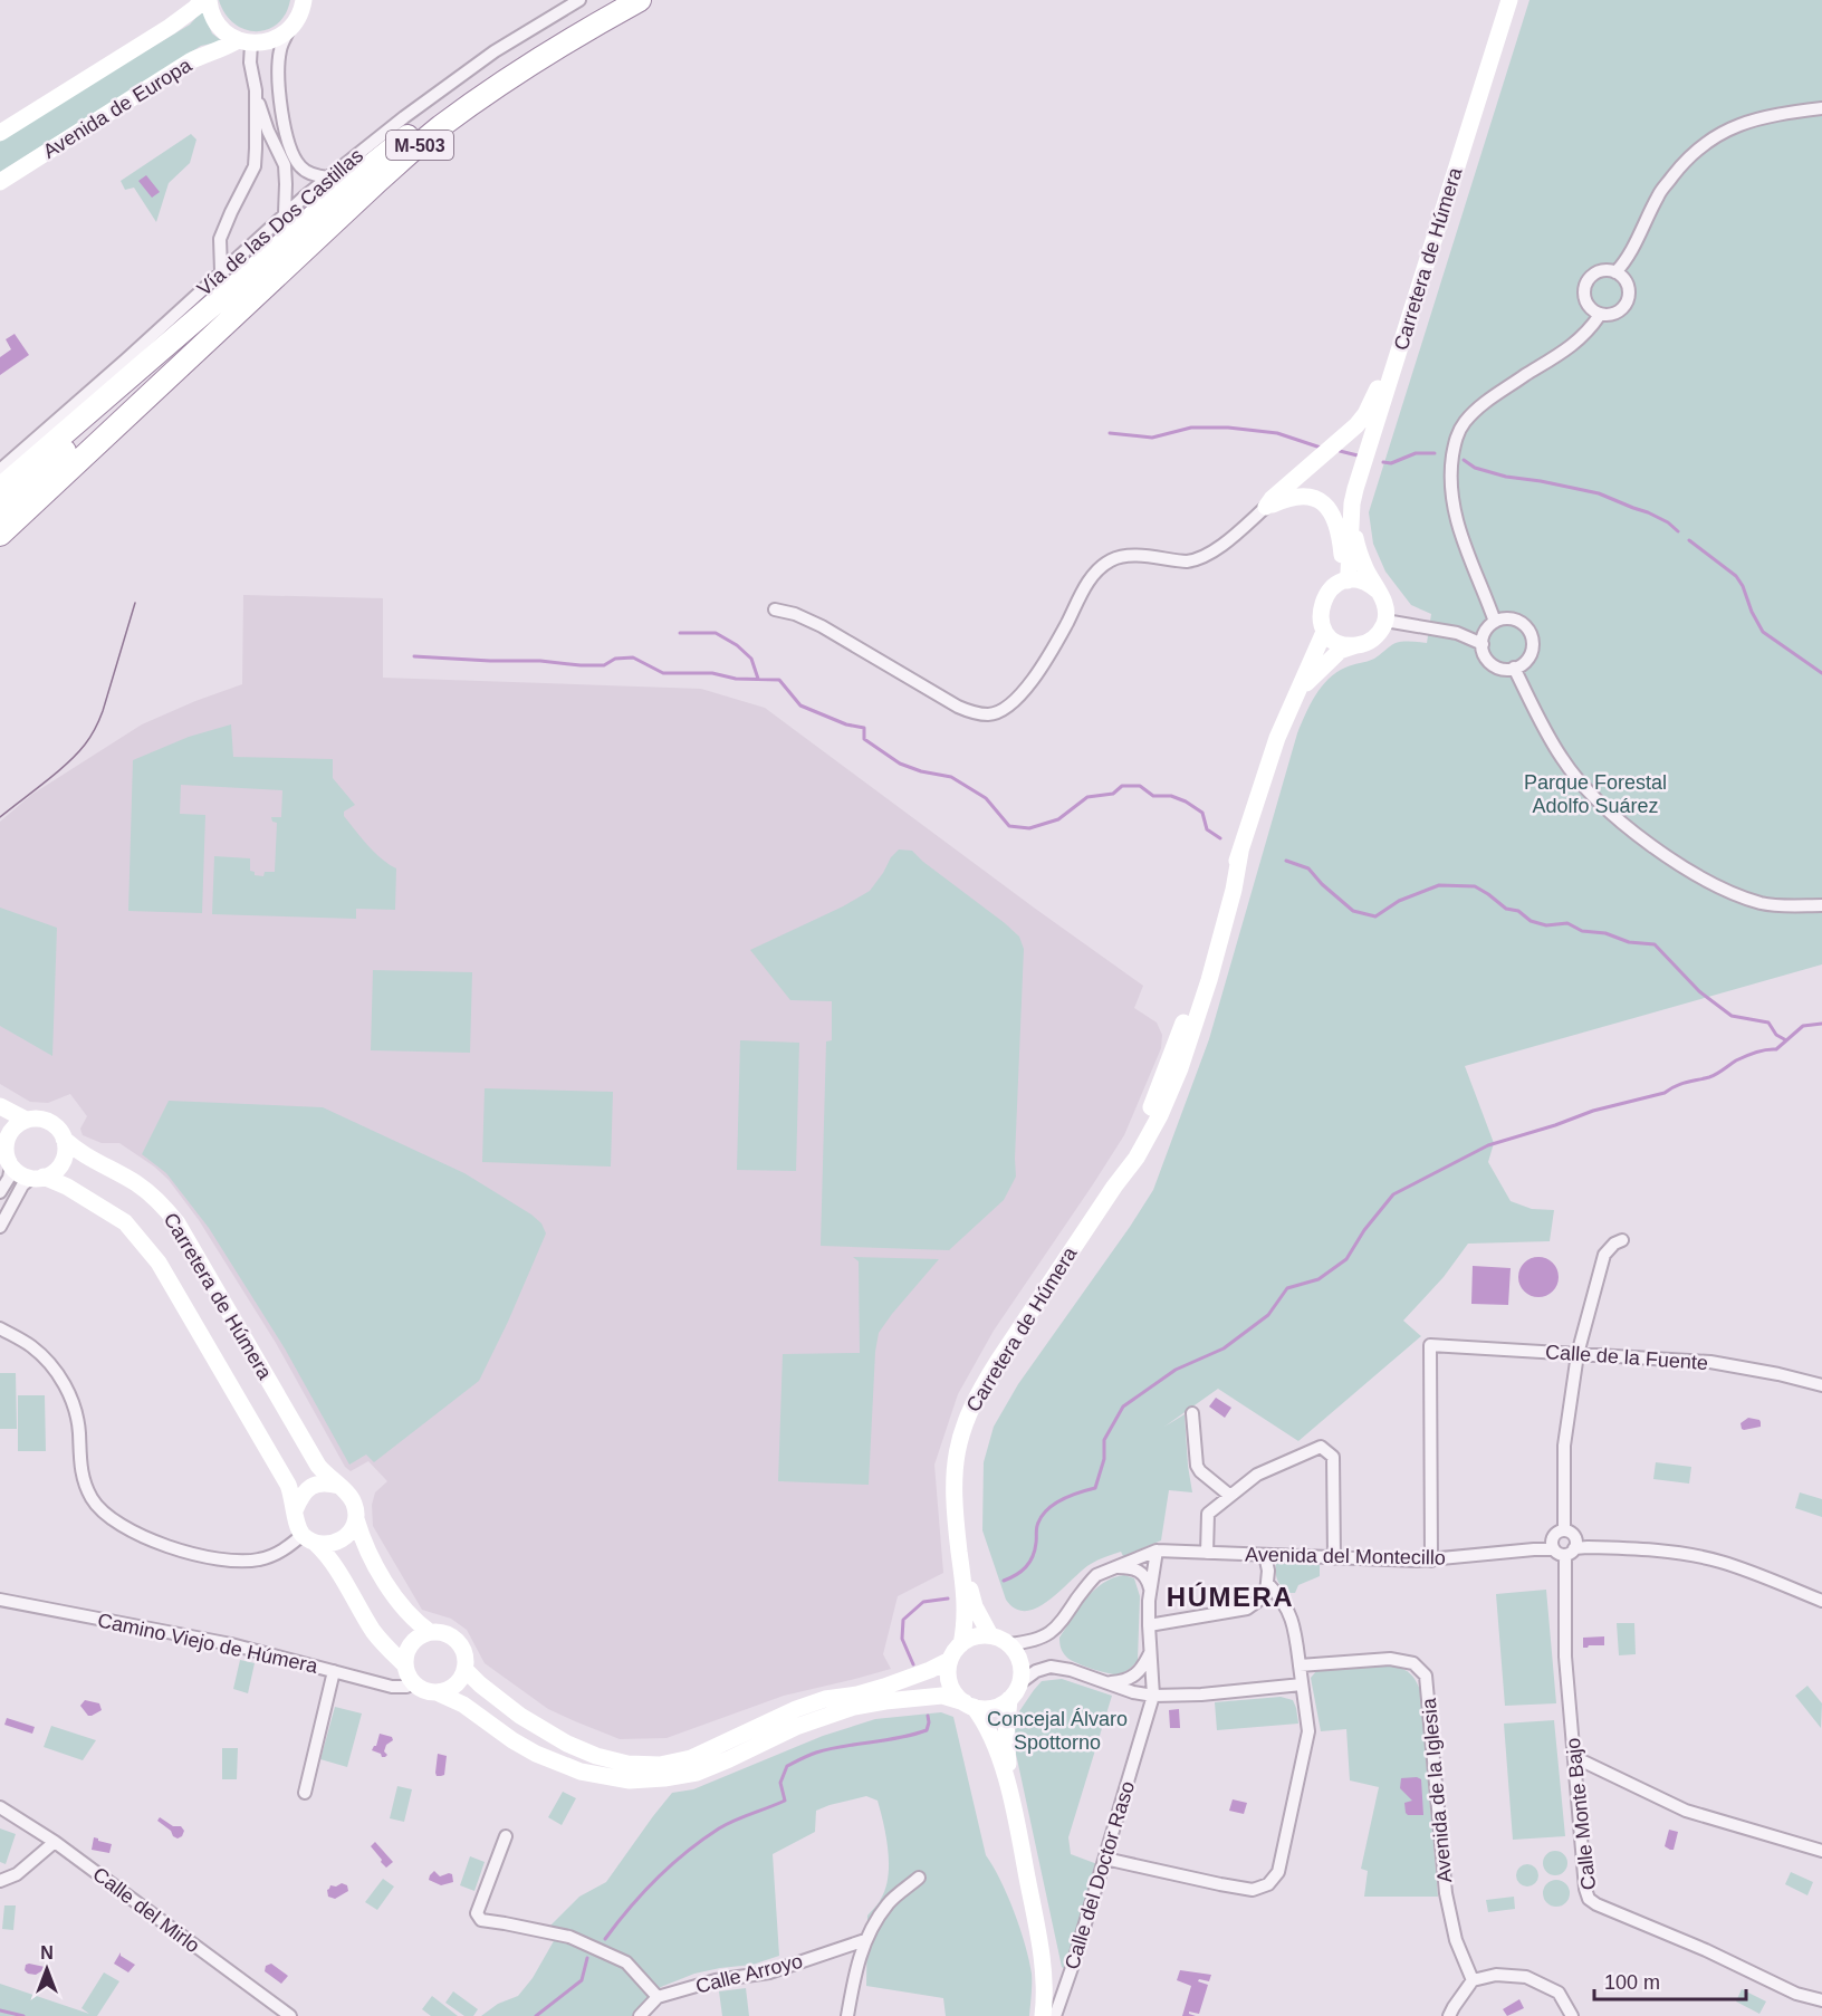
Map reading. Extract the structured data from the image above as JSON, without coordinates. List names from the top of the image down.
{
  "streets": {
    "highway": ["M-503"],
    "street": [
      "Avenida de Europa",
      "Vía de las Dos Castillas",
      "Carretera de Húmera",
      "Calle de la Fuente",
      "Avenida del Montecillo",
      "Camino Viejo de Húmera",
      "Avenida de la Iglesia",
      "Calle Monte Bajo",
      "Calle del Doctor Raso",
      "Calle del Mirlo",
      "Calle Arroyo"
    ]
  },
  "crossings": [
    ["M-503", "Vía de las Dos Castillas"],
    ["Calle de la Fuente", "Avenida del Montecillo"],
    ["Avenida del Montecillo", "Calle Monte Bajo"]
  ],
  "districts": ["HÚMERA"],
  "parks": ["Parque Forestal Adolfo Suárez", "Concejal Álvaro Spottorno"],
  "scale_bar": "100 m",
  "north": "top"
}
